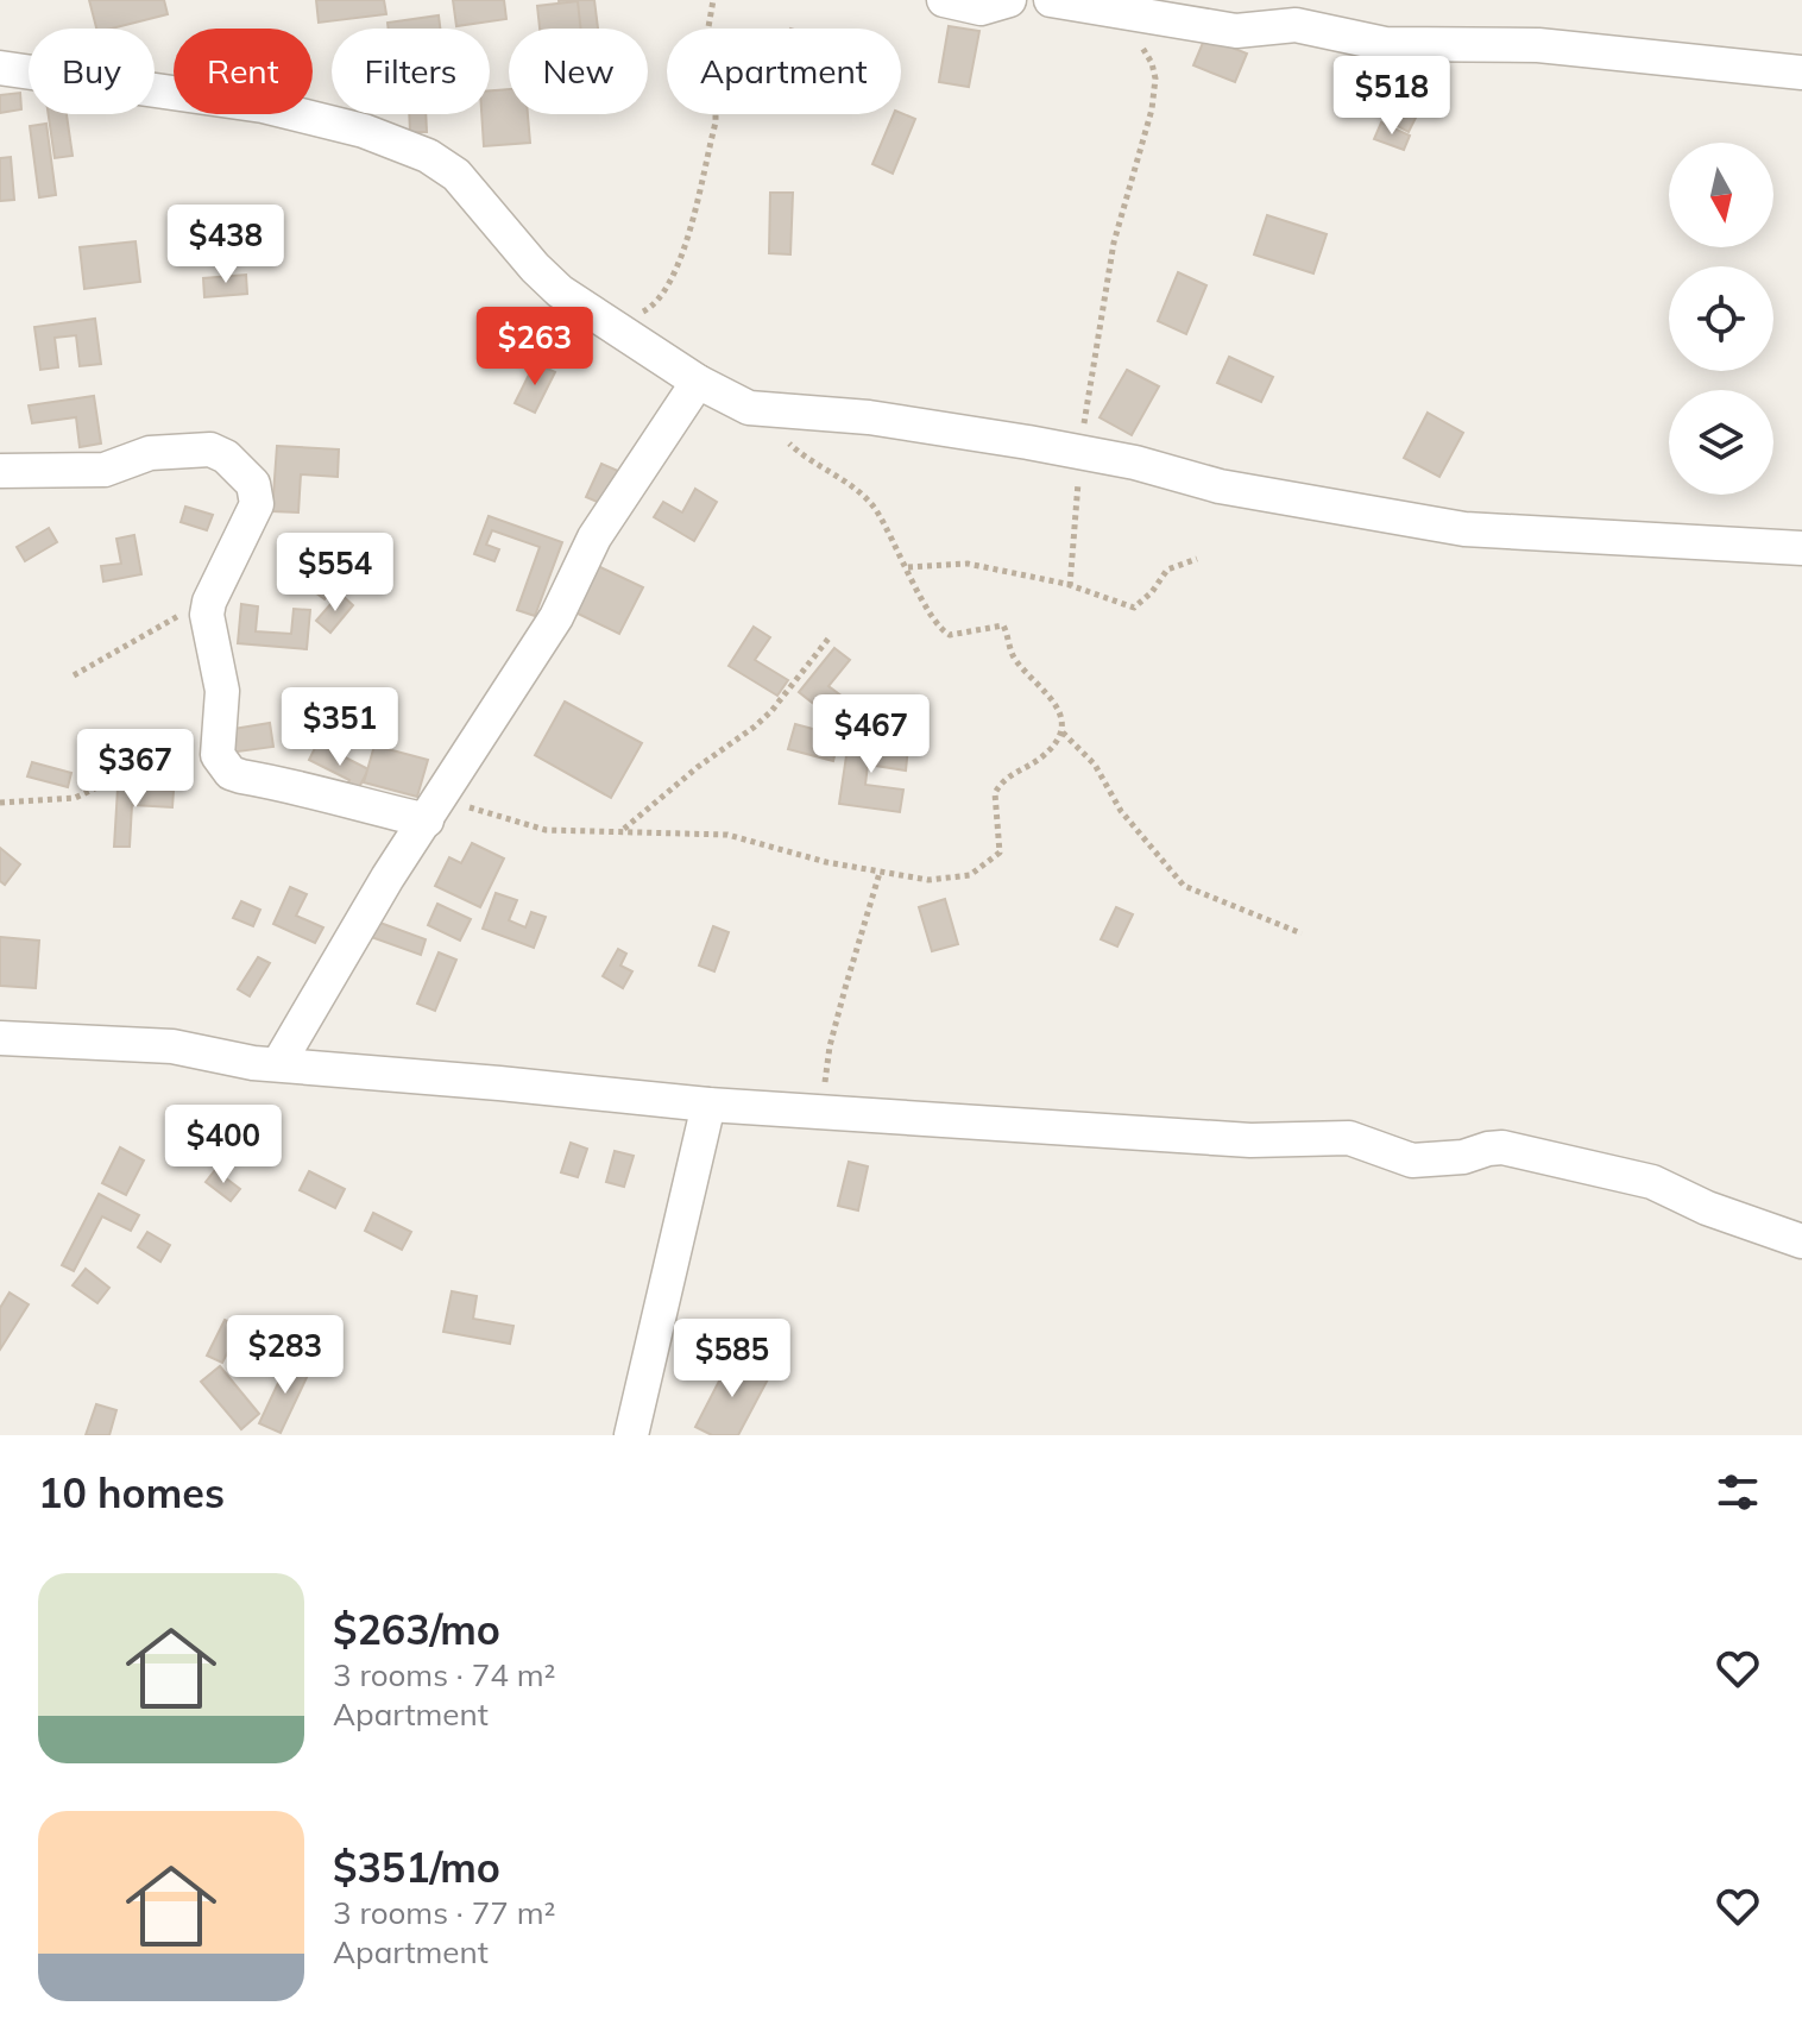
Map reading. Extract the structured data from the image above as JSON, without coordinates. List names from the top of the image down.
{
  "north": "bottom",
  "page": {
    "chip": [
      "Buy",
      "Rent",
      "Filters",
      "New",
      "Apartment"
    ],
    "price": [
      "$518",
      "$438",
      "$263",
      "$554",
      "$351",
      "$467",
      "$367",
      "$400",
      "$283",
      "$585"
    ],
    "heading": "10 homes",
    "list": [
      {
        "name": "$263/mo",
        "note": "3 rooms · 74 m² · Apartment"
      },
      {
        "name": "$351/mo",
        "note": "3 rooms · 77 m² · Apartment"
      }
    ]
  }
}
